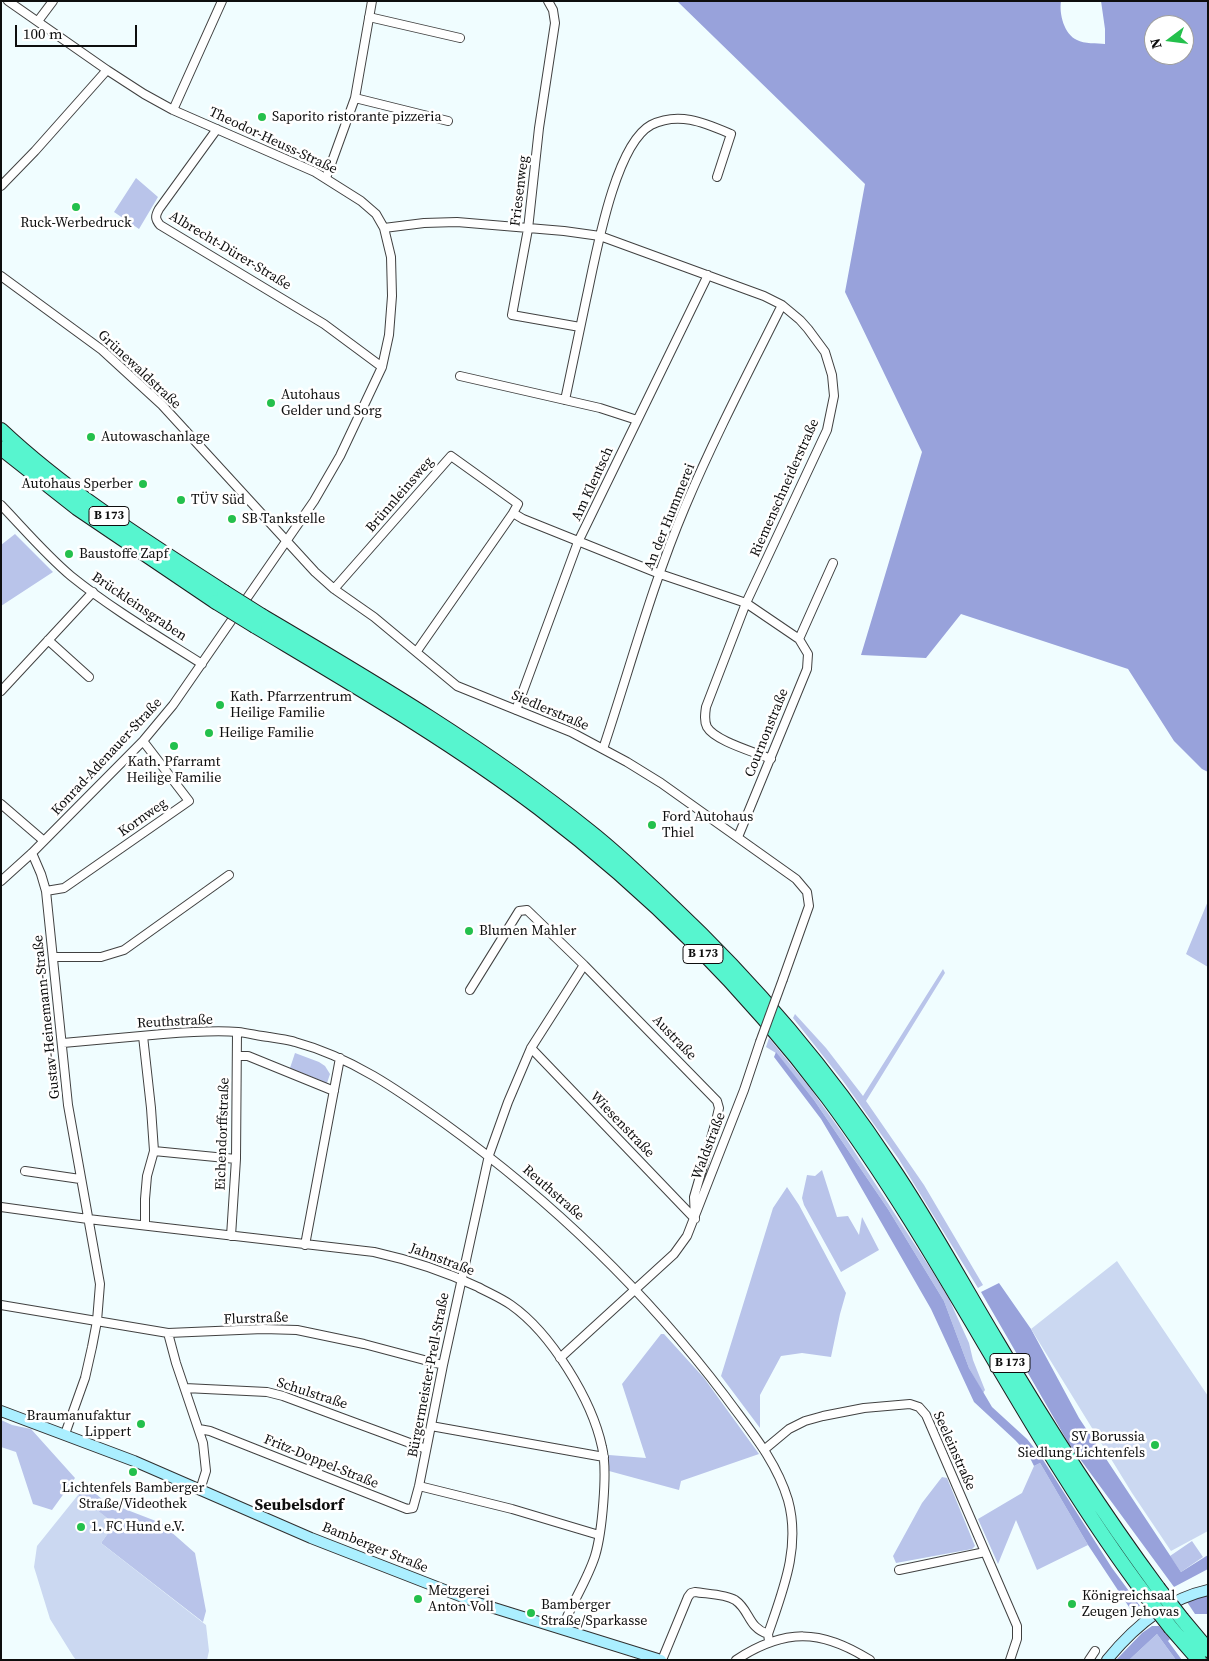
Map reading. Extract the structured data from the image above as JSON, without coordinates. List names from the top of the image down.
{
  "streets": {
    "highway": ["B 173"],
    "street": [
      "Theodor-Heuss-Straße",
      "Friesenweg",
      "Albrecht-Dürer-Straße",
      "Grünewaldstraße",
      "Am Klentsch",
      "Riemenschneiderstraße",
      "Brünnleinsweg",
      "An der Hummerei",
      "Brückleinsgraben",
      "Siedlerstraße",
      "Cournonstraße",
      "Konrad-Adenauer-Straße",
      "Kornweg",
      "Gustav-Heinemann-Straße",
      "Reuthstraße",
      "Austraße",
      "Wiesenstraße",
      "Eichendorffstraße",
      "Waldstraße",
      "Jahnstraße",
      "Flurstraße",
      "Bürgermeister-Prell-Straße",
      "Schulstraße",
      "Seeleinstraße",
      "Fritz-Doppel-Straße",
      "Bamberger Straße"
    ]
  },
  "crossings": [
    ["Theodor-Heuss-Straße", "Albrecht-Dürer-Straße"],
    ["Theodor-Heuss-Straße", "Grünewaldstraße"],
    ["Theodor-Heuss-Straße", "Riemenschneiderstraße"],
    ["Theodor-Heuss-Straße", "Siedlerstraße"],
    ["Theodor-Heuss-Straße", "Konrad-Adenauer-Straße"],
    ["Friesenweg", "Riemenschneiderstraße"],
    ["Grünewaldstraße", "Siedlerstraße"],
    ["Grünewaldstraße", "Konrad-Adenauer-Straße"],
    ["Am Klentsch", "Riemenschneiderstraße"],
    ["Am Klentsch", "Siedlerstraße"],
    ["Riemenschneiderstraße", "An der Hummerei"],
    ["Riemenschneiderstraße", "Cournonstraße"],
    ["Brünnleinsweg", "Siedlerstraße"],
    ["An der Hummerei", "Siedlerstraße"],
    ["Brückleinsgraben", "Konrad-Adenauer-Straße"],
    ["Siedlerstraße", "Cournonstraße"],
    ["Siedlerstraße", "Konrad-Adenauer-Straße"],
    ["Siedlerstraße", "Waldstraße"],
    ["Konrad-Adenauer-Straße", "Kornweg"],
    ["Konrad-Adenauer-Straße", "Gustav-Heinemann-Straße"],
    ["Kornweg", "Gustav-Heinemann-Straße"],
    ["Gustav-Heinemann-Straße", "Reuthstraße"],
    ["Gustav-Heinemann-Straße", "Jahnstraße"],
    ["Gustav-Heinemann-Straße", "Flurstraße"],
    ["Gustav-Heinemann-Straße", "Bamberger Straße"],
    ["Reuthstraße", "Eichendorffstraße"],
    ["Reuthstraße", "Waldstraße"],
    ["Reuthstraße", "Bürgermeister-Prell-Straße"],
    ["Reuthstraße", "Seeleinstraße"],
    ["Austraße", "Wiesenstraße"],
    ["Austraße", "Waldstraße"],
    ["Austraße", "Bürgermeister-Prell-Straße"],
    ["Wiesenstraße", "Waldstraße"],
    ["Wiesenstraße", "Bürgermeister-Prell-Straße"],
    ["Eichendorffstraße", "Jahnstraße"],
    ["Waldstraße", "Jahnstraße"],
    ["Jahnstraße", "Bürgermeister-Prell-Straße"],
    ["Jahnstraße", "Bamberger Straße"],
    ["Flurstraße", "Bürgermeister-Prell-Straße"],
    ["Bürgermeister-Prell-Straße", "Schulstraße"],
    ["Bürgermeister-Prell-Straße", "Fritz-Doppel-Straße"]
  ],
  "districts": ["Seubelsdorf"],
  "places": [
    "Saporito ristorante pizzeria",
    "Ruck-Werbedruck",
    "Autohaus Gelder und Sorg",
    "Autowaschanlage",
    "Autohaus Sperber",
    "TÜV Süd",
    "SB Tankstelle",
    "Baustoffe Zapf",
    "Kath. Pfarrzentrum Heilige Familie",
    "Heilige Familie",
    "Kath. Pfarramt Heilige Familie",
    "Ford Autohaus Thiel",
    "Blumen Mahler",
    "Braumanufaktur Lippert",
    "SV Borussia Siedlung Lichtenfels",
    "Lichtenfels Bamberger Straße/Videothek",
    "1. FC Hund e.V.",
    "Metzgerei Anton Voll",
    "Königreichsaal Zeugen Jehovas",
    "Bamberger Straße/Sparkasse"
  ],
  "scale_bar": "100 m",
  "north": "left"
}
